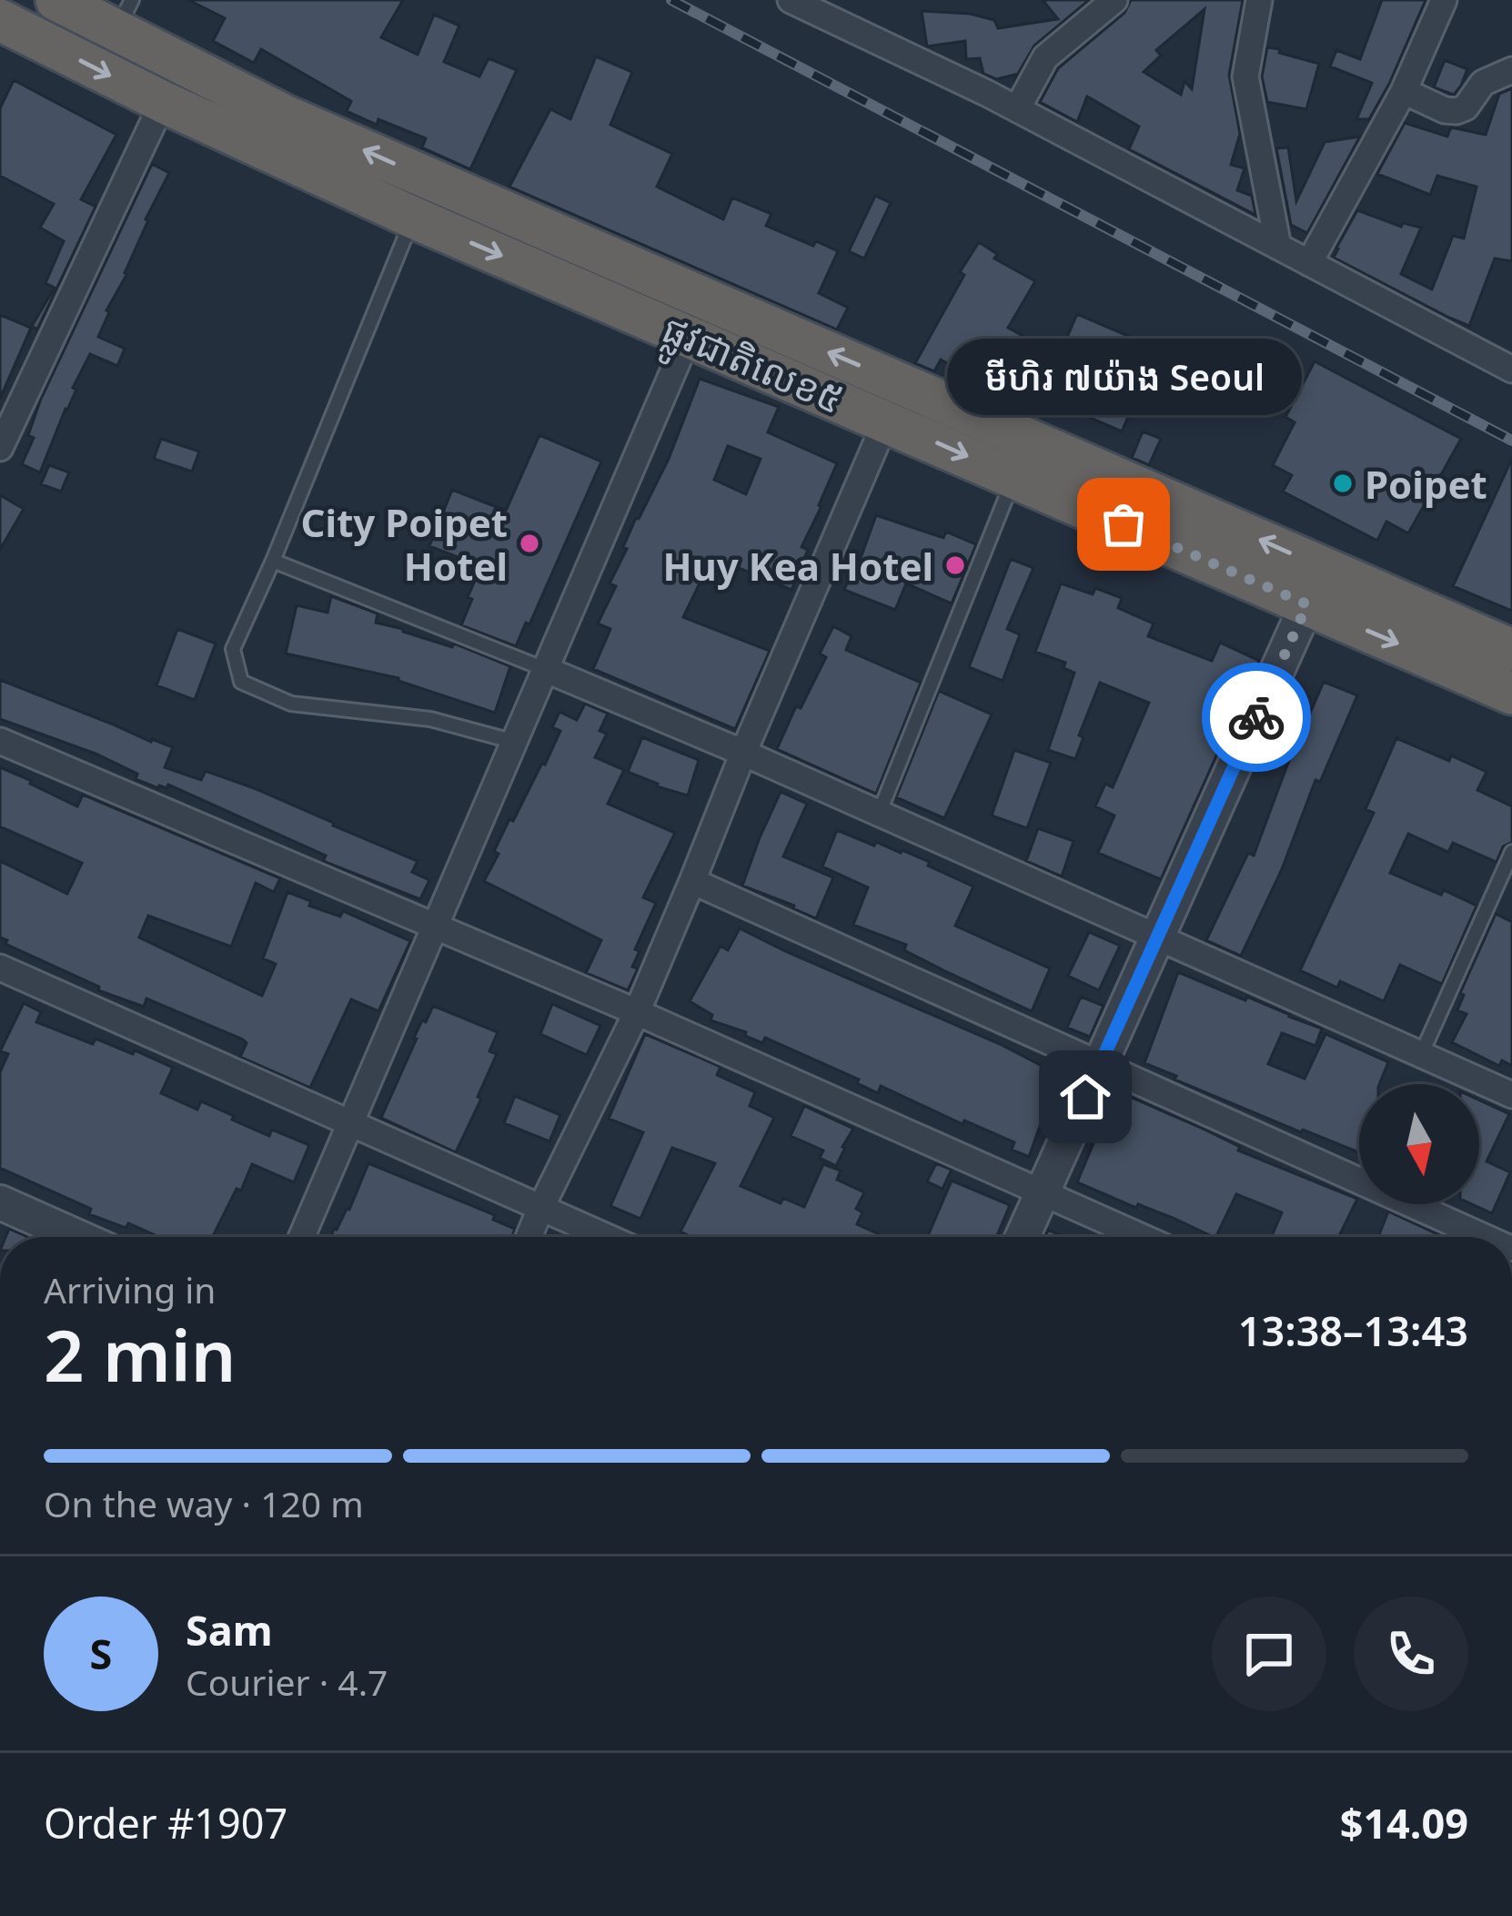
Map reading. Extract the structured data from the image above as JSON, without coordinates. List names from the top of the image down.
{
  "streets": {
    "highway": ["ផ្លូវជាតិលេខ៥"]
  },
  "places": [
    "Poipet",
    "មីហិរ ៧យ៉ាង Seoul",
    "City Poipet Hotel",
    "Huy Kea Hotel"
  ],
  "north": "bottom",
  "page": {
    "bubble": "មីហិរ ៧យ៉ាង Seoul",
    "heading": ["2 min", "Arriving in", "13:38–13:43"],
    "panel": [
      "Sam",
      "Courier · 4.7",
      "Order #1907",
      "$14.09"
    ],
    "bar": "On the way · 120 m",
    "round": "S"
  }
}
